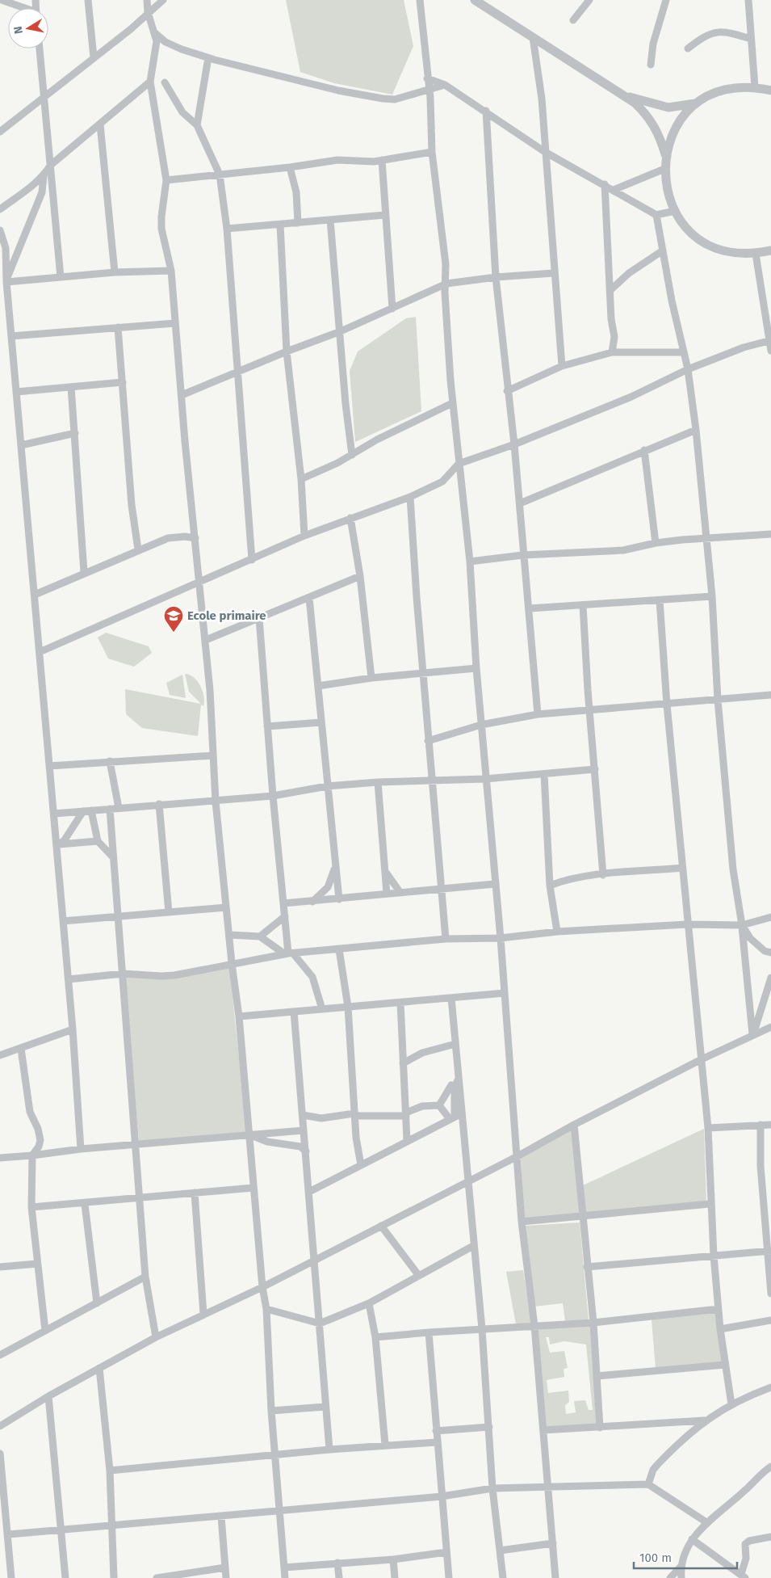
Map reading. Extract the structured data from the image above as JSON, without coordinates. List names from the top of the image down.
{
  "places": {
    "school or university": ["Ecole primaire"]
  },
  "scale_bar": "100 m",
  "north": "left"
}
